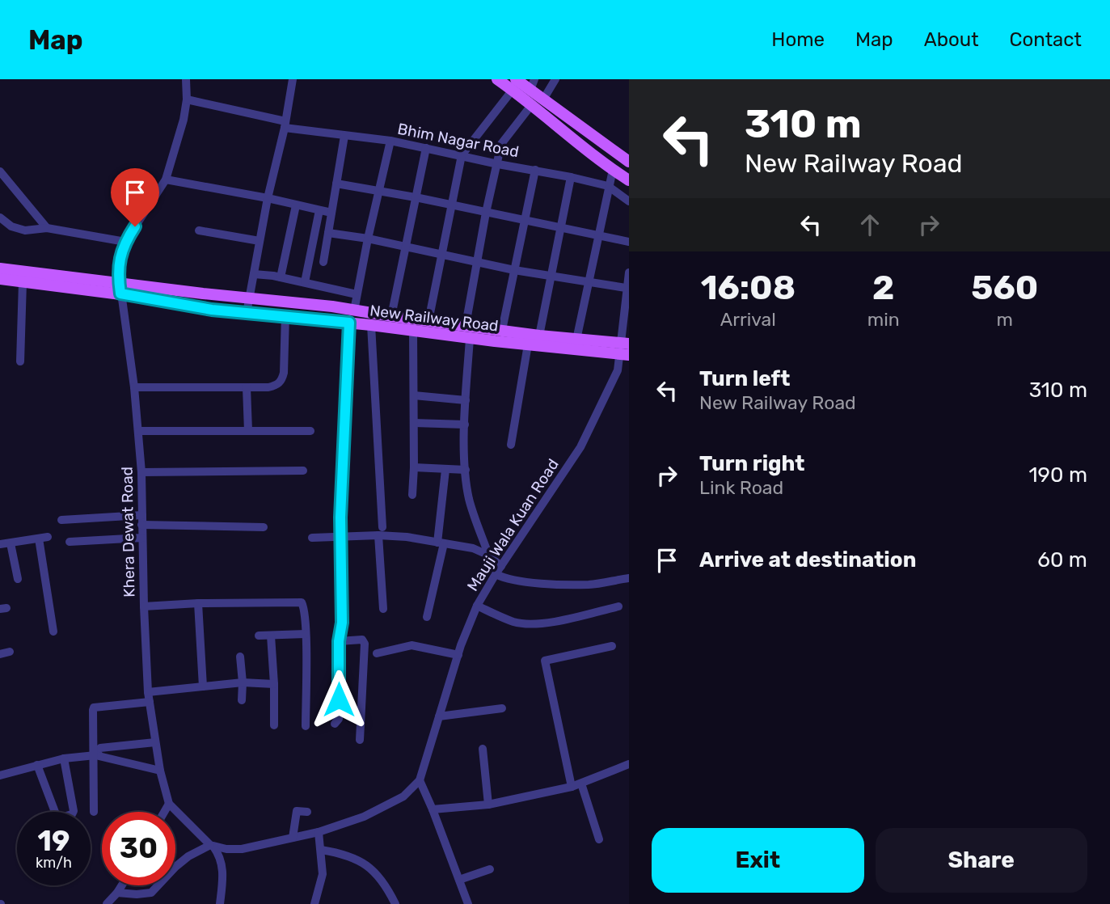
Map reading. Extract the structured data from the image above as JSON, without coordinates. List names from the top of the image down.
{
  "streets": {
    "main road": ["New Railway Road"],
    "street": ["Bhim Nagar Road", "Mauji Wala Kuan Road", "Khera Dewat Road"]
  },
  "crossings": [
    ["New Railway Road", "Mauji Wala Kuan Road"],
    ["New Railway Road", "Khera Dewat Road"]
  ],
  "page": {
    "header": "Map",
    "nav": [
      "Home",
      "Map",
      "About",
      "Contact"
    ],
    "turn": ["310 m", "New Railway Road"],
    "eta": [
      "16:08",
      "Arrival",
      "2",
      "min",
      "560",
      "m"
    ],
    "list": [
      {
        "name": "Turn left",
        "note": "New Railway Road",
        "value": "310 m"
      },
      {
        "name": "Turn right",
        "note": "Link Road",
        "value": "190 m"
      },
      {
        "name": "Arrive at destination",
        "value": "60 m"
      }
    ],
    "speed": "19 km/h",
    "limit": "30",
    "buttons": ["Exit", "Share"]
  }
}
